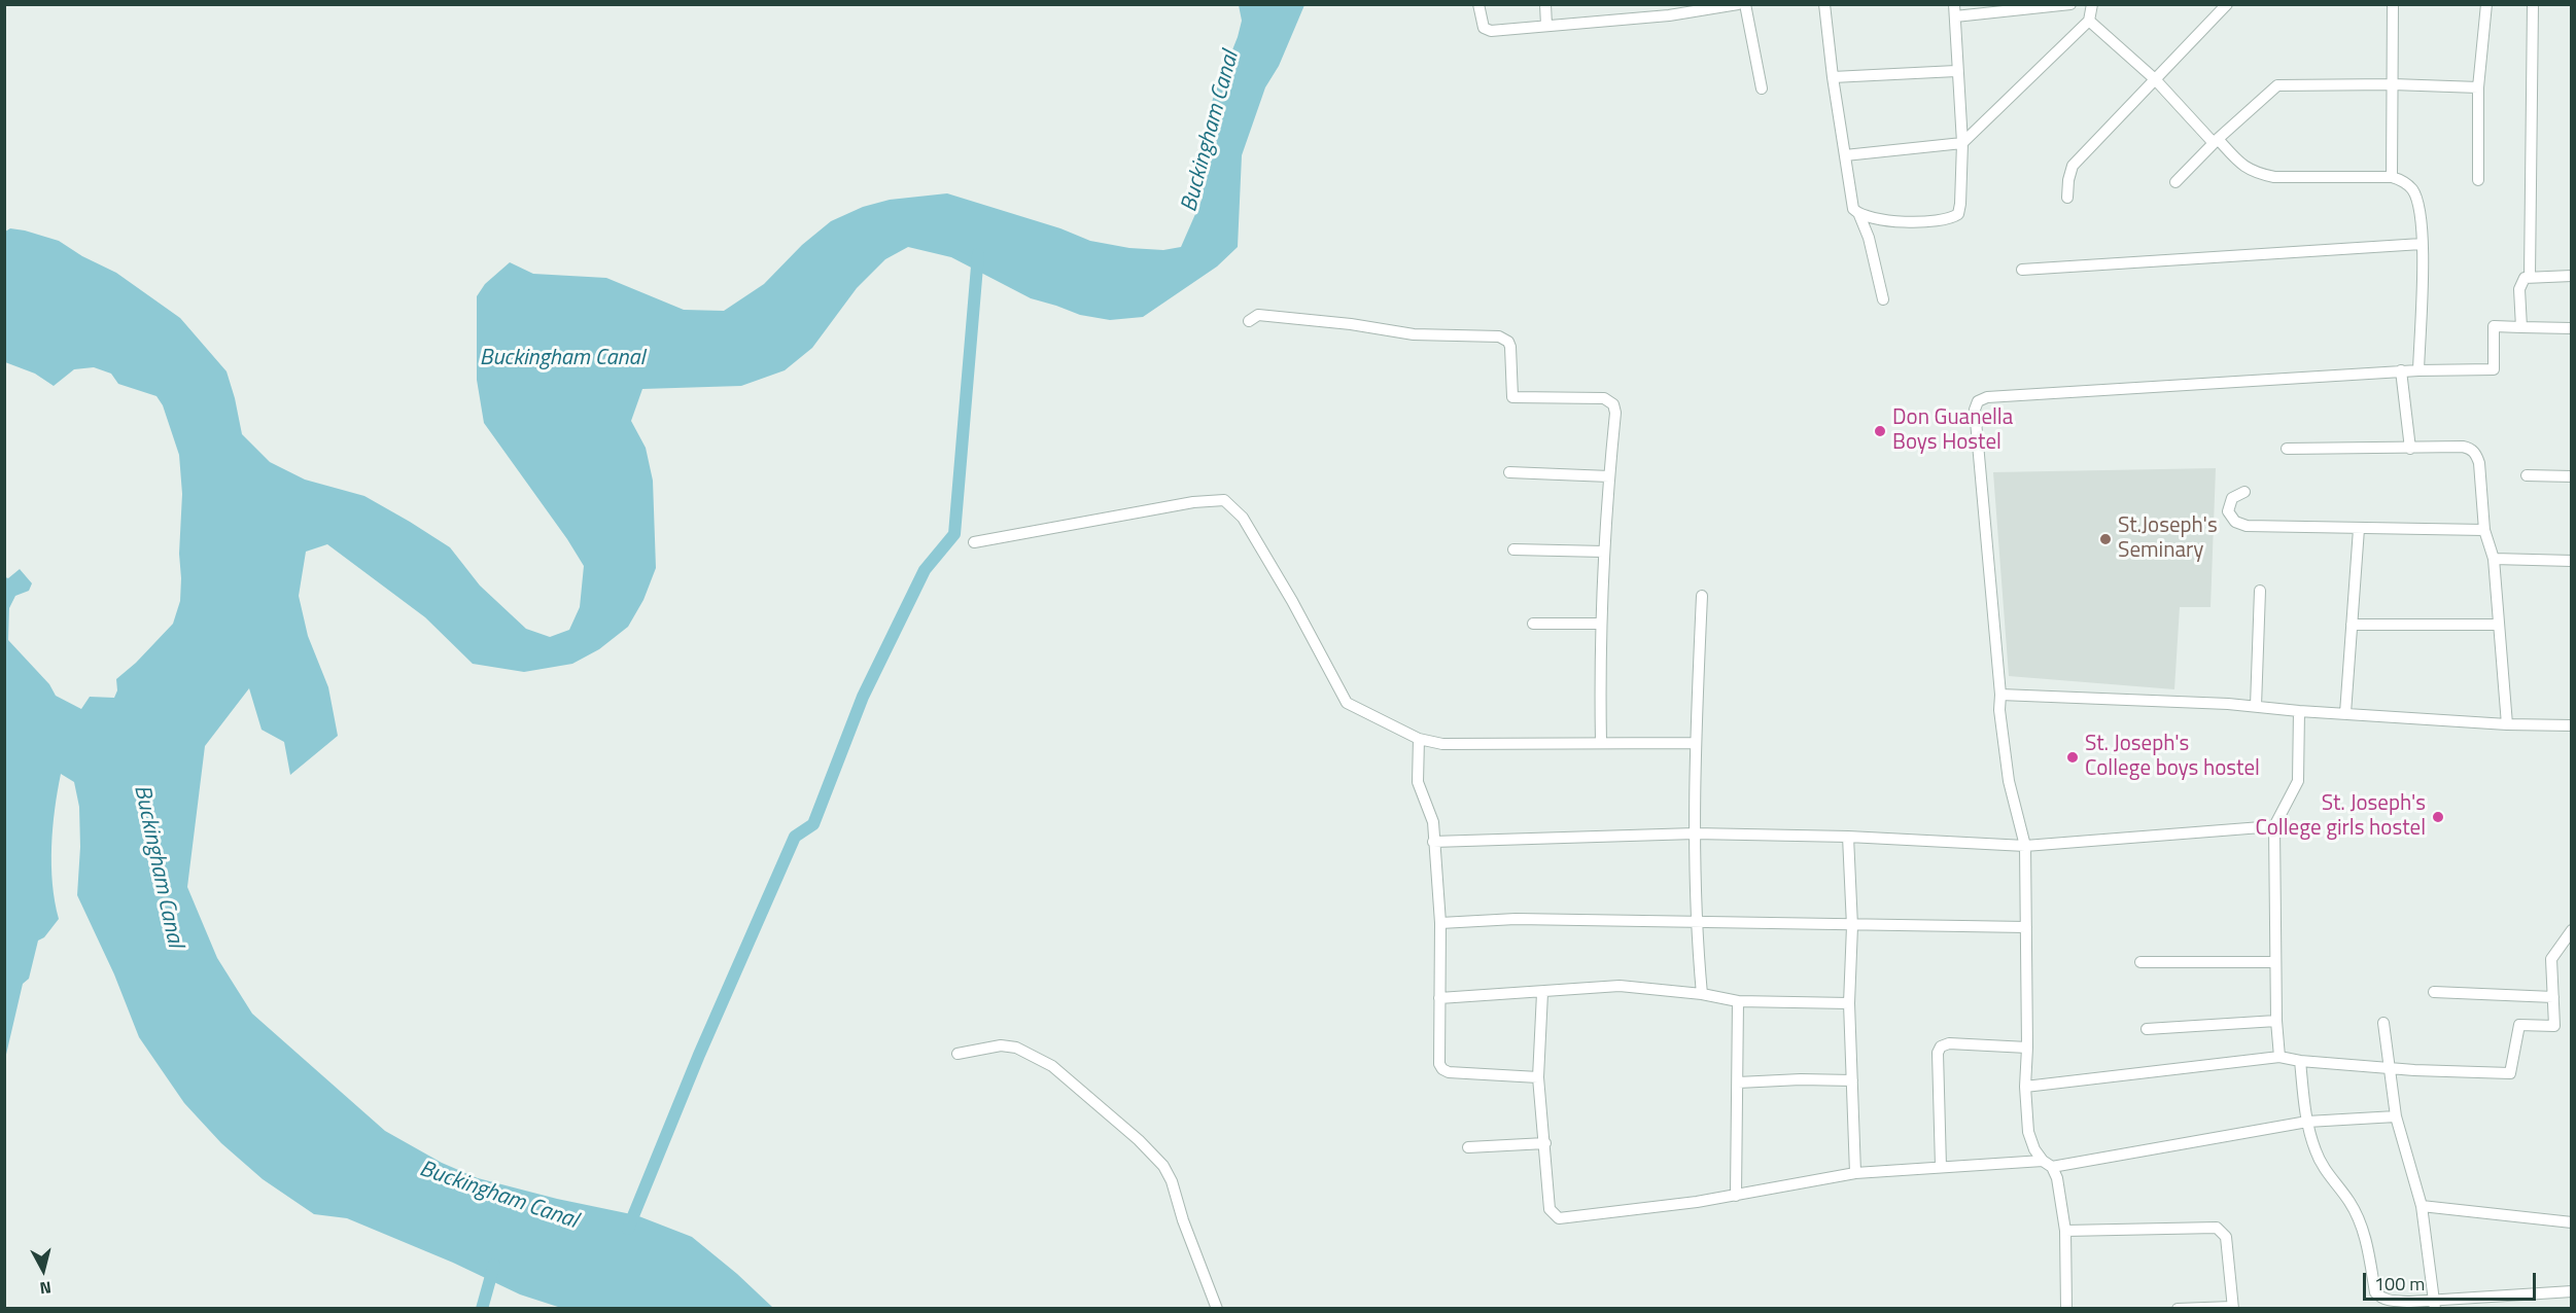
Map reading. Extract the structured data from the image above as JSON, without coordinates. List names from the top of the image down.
{
  "water": ["Buckingham Canal"],
  "places": [
    "Don Guanella Boys Hostel",
    "St.Joseph's Seminary",
    "St. Joseph's College boys hostel",
    "St. Joseph's College girls hostel"
  ],
  "scale_bar": "100 m",
  "north": "bottom"
}
